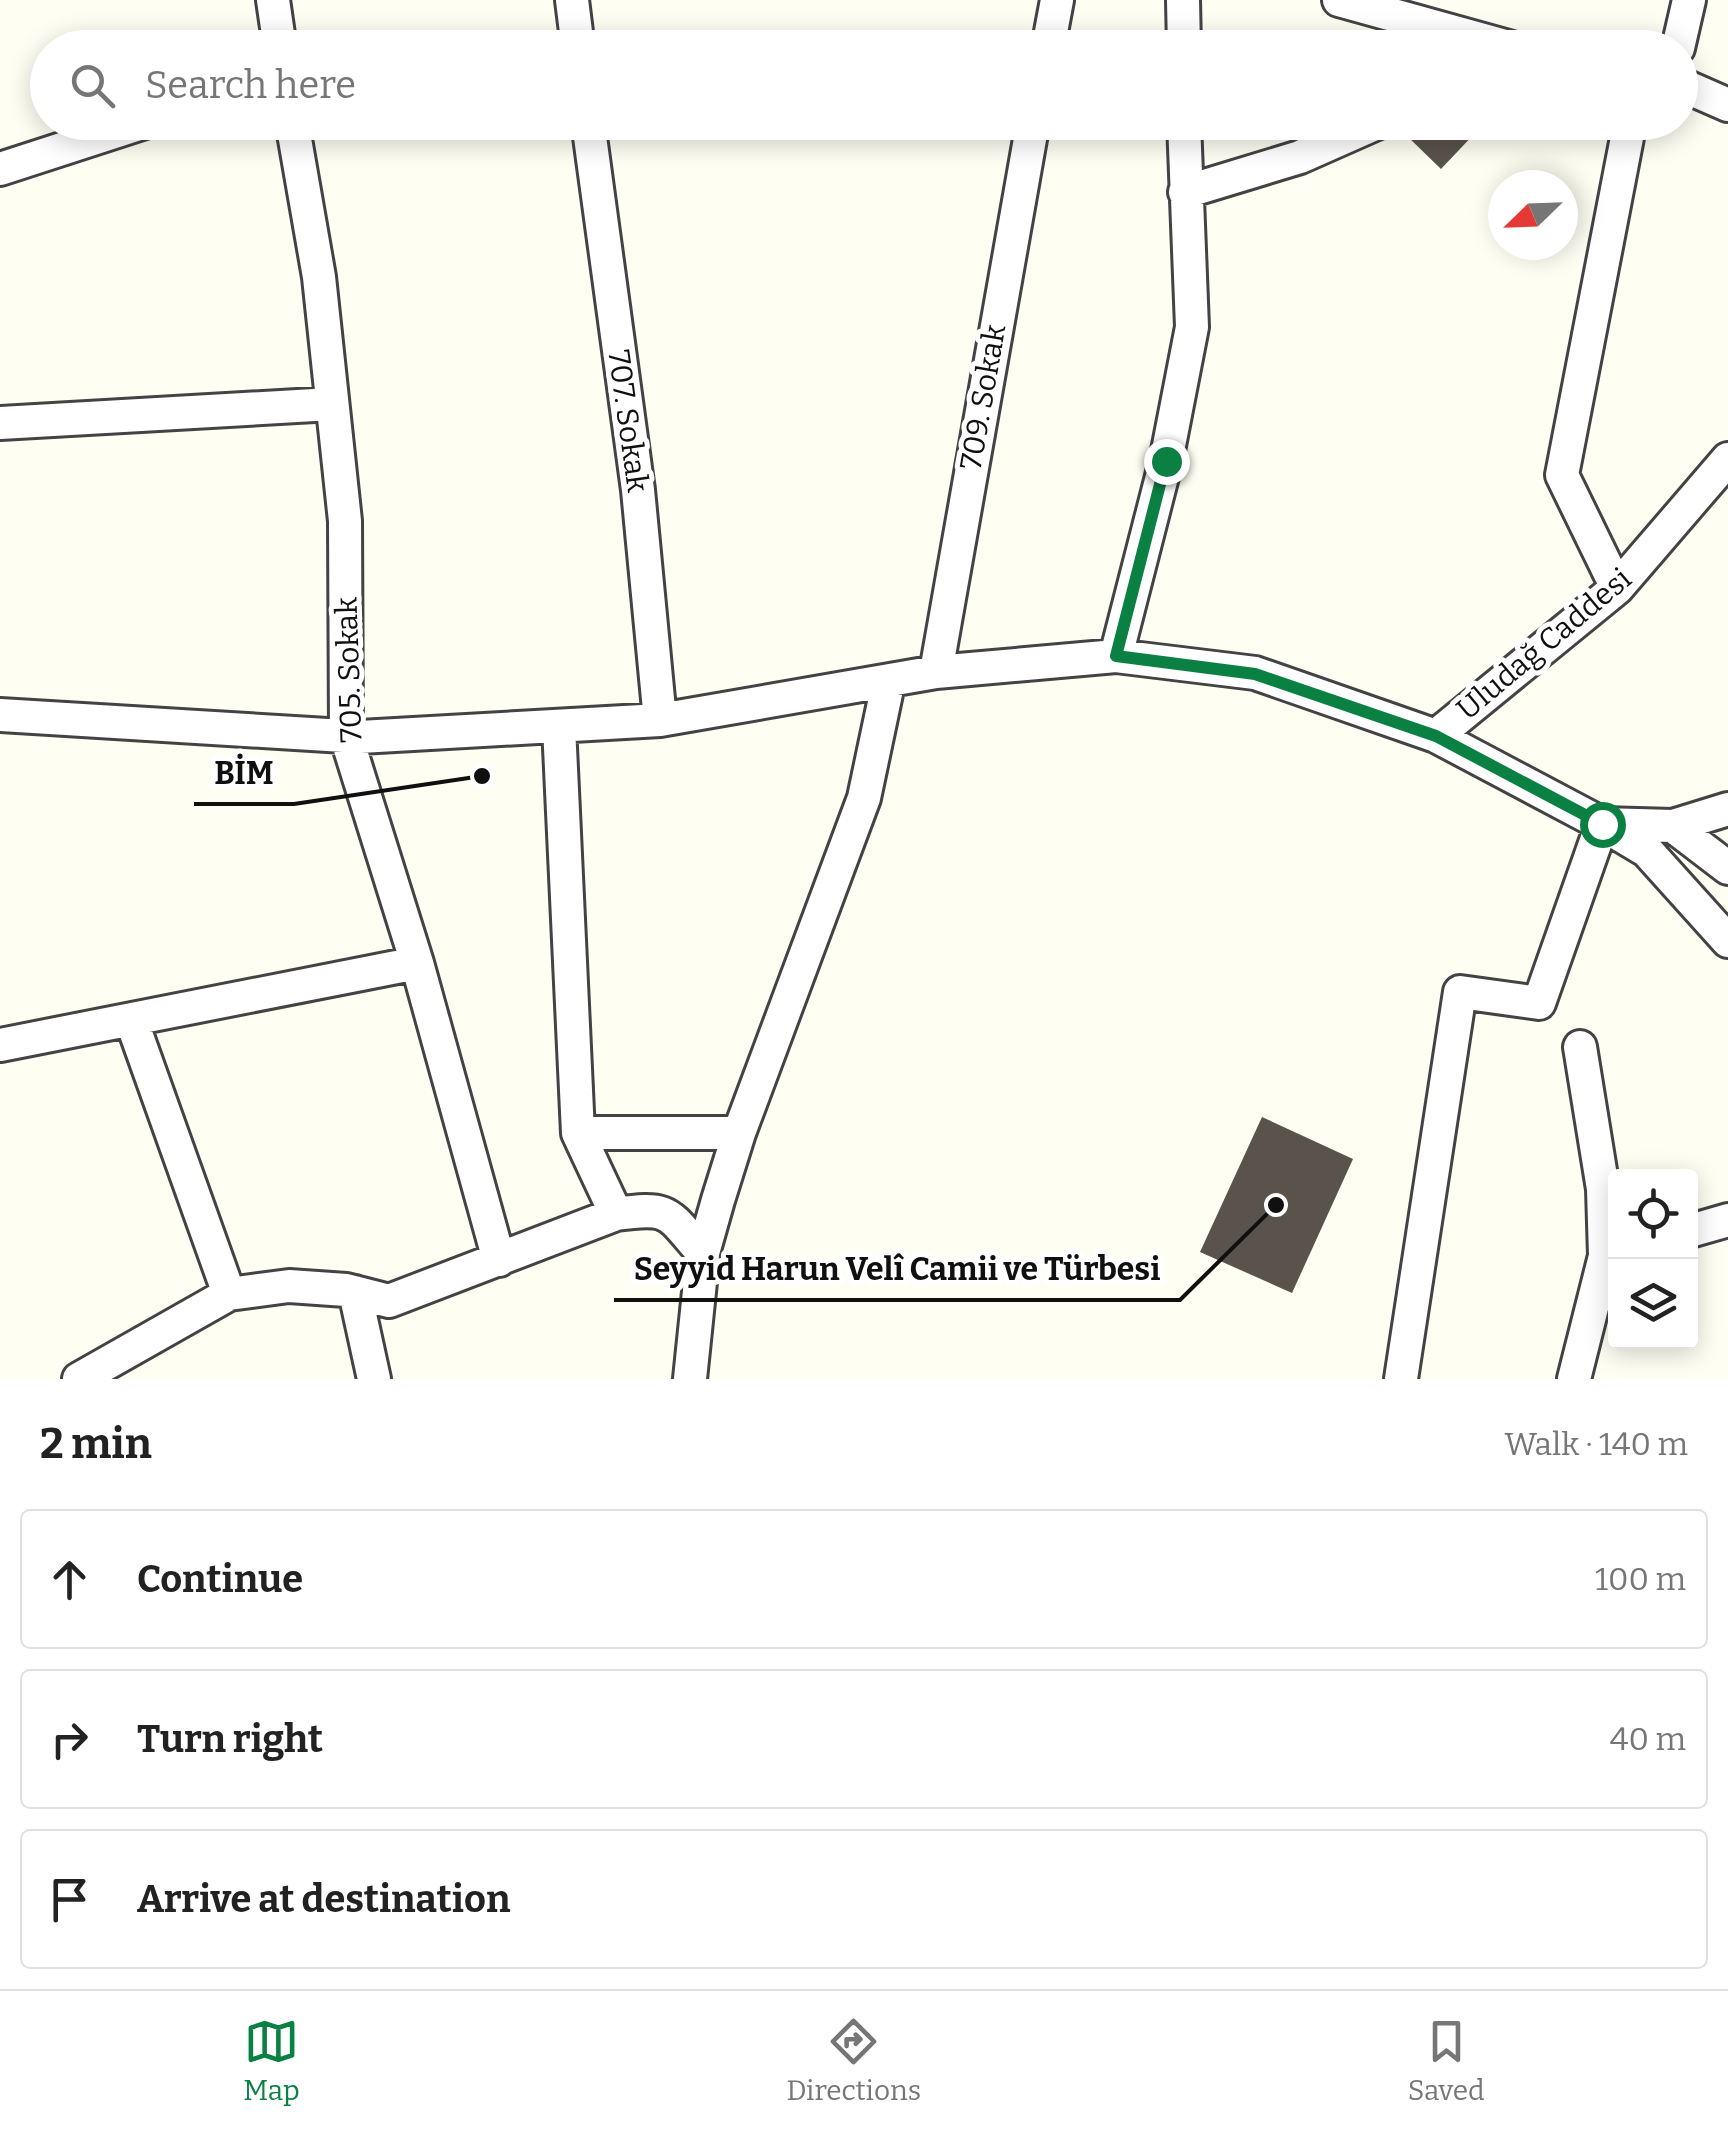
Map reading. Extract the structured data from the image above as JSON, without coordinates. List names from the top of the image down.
{
  "streets": {
    "street": [
      "709. Sokak",
      "707. Sokak",
      "Uludağ Caddesi",
      "705. Sokak"
    ]
  },
  "places": ["BİM", "Seyyid Harun Velî Camii ve Türbesi"],
  "north": "bottom left",
  "page": {
    "search": "Search here",
    "heading": ["2 min", "Walk · 140 m"],
    "list": [
      ["Continue", "100 m"],
      ["Turn right", "40 m"],
      "Arrive at destination"
    ],
    "nav": ["Map", "Directions", "Saved"]
  }
}
